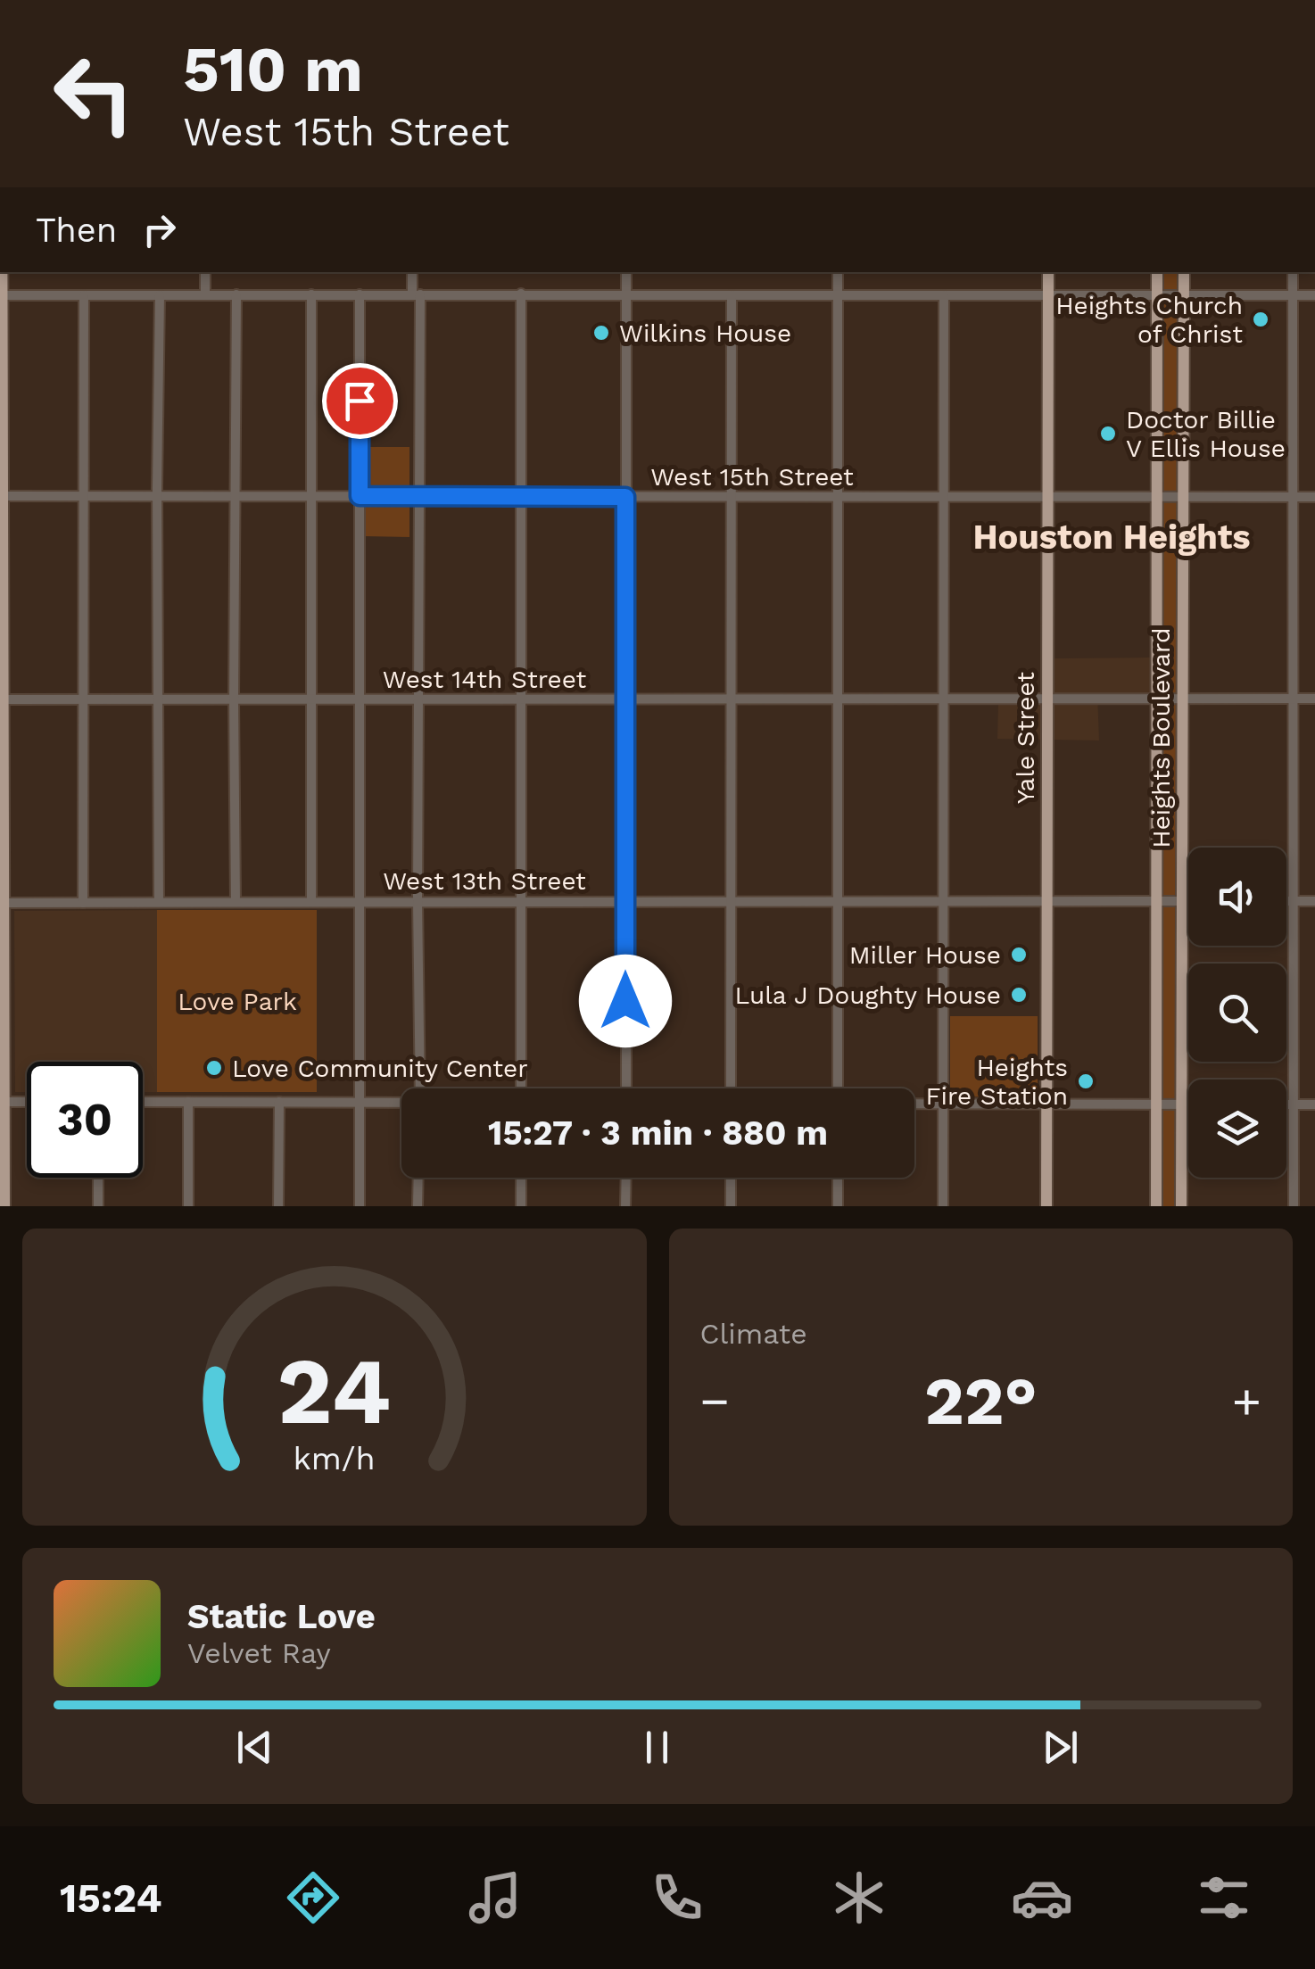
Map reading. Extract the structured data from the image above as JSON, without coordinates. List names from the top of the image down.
{
  "streets": {
    "main road": ["Yale Street", "Heights Boulevard"],
    "street": ["West 15th Street", "West 14th Street", "West 13th Street"]
  },
  "crossings": [
    ["West 15th Street", "Yale Street"],
    ["West 15th Street", "Heights Boulevard"],
    ["West 14th Street", "Yale Street"],
    ["West 14th Street", "Heights Boulevard"],
    ["Yale Street", "West 13th Street"],
    ["Heights Boulevard", "West 13th Street"]
  ],
  "districts": ["Houston Heights"],
  "parks": ["Love Park"],
  "places": [
    "Heights Church of Christ",
    "Wilkins House",
    "Doctor Billie V Ellis House",
    "Miller House",
    "Lula J Doughty House",
    "Love Community Center",
    "Heights Fire Station"
  ],
  "page": {
    "turn": ["510 m", "West 15th Street"],
    "then": "Then",
    "limit": "30",
    "trip": "15:27 · 3 min · 880 m",
    "tile": "Climate",
    "heat": ["−", "22°", "+"],
    "song": ["Static Love", "Velvet Ray"],
    "tabs": "15:24",
    "gauge": ["24", "km/h"]
  }
}
